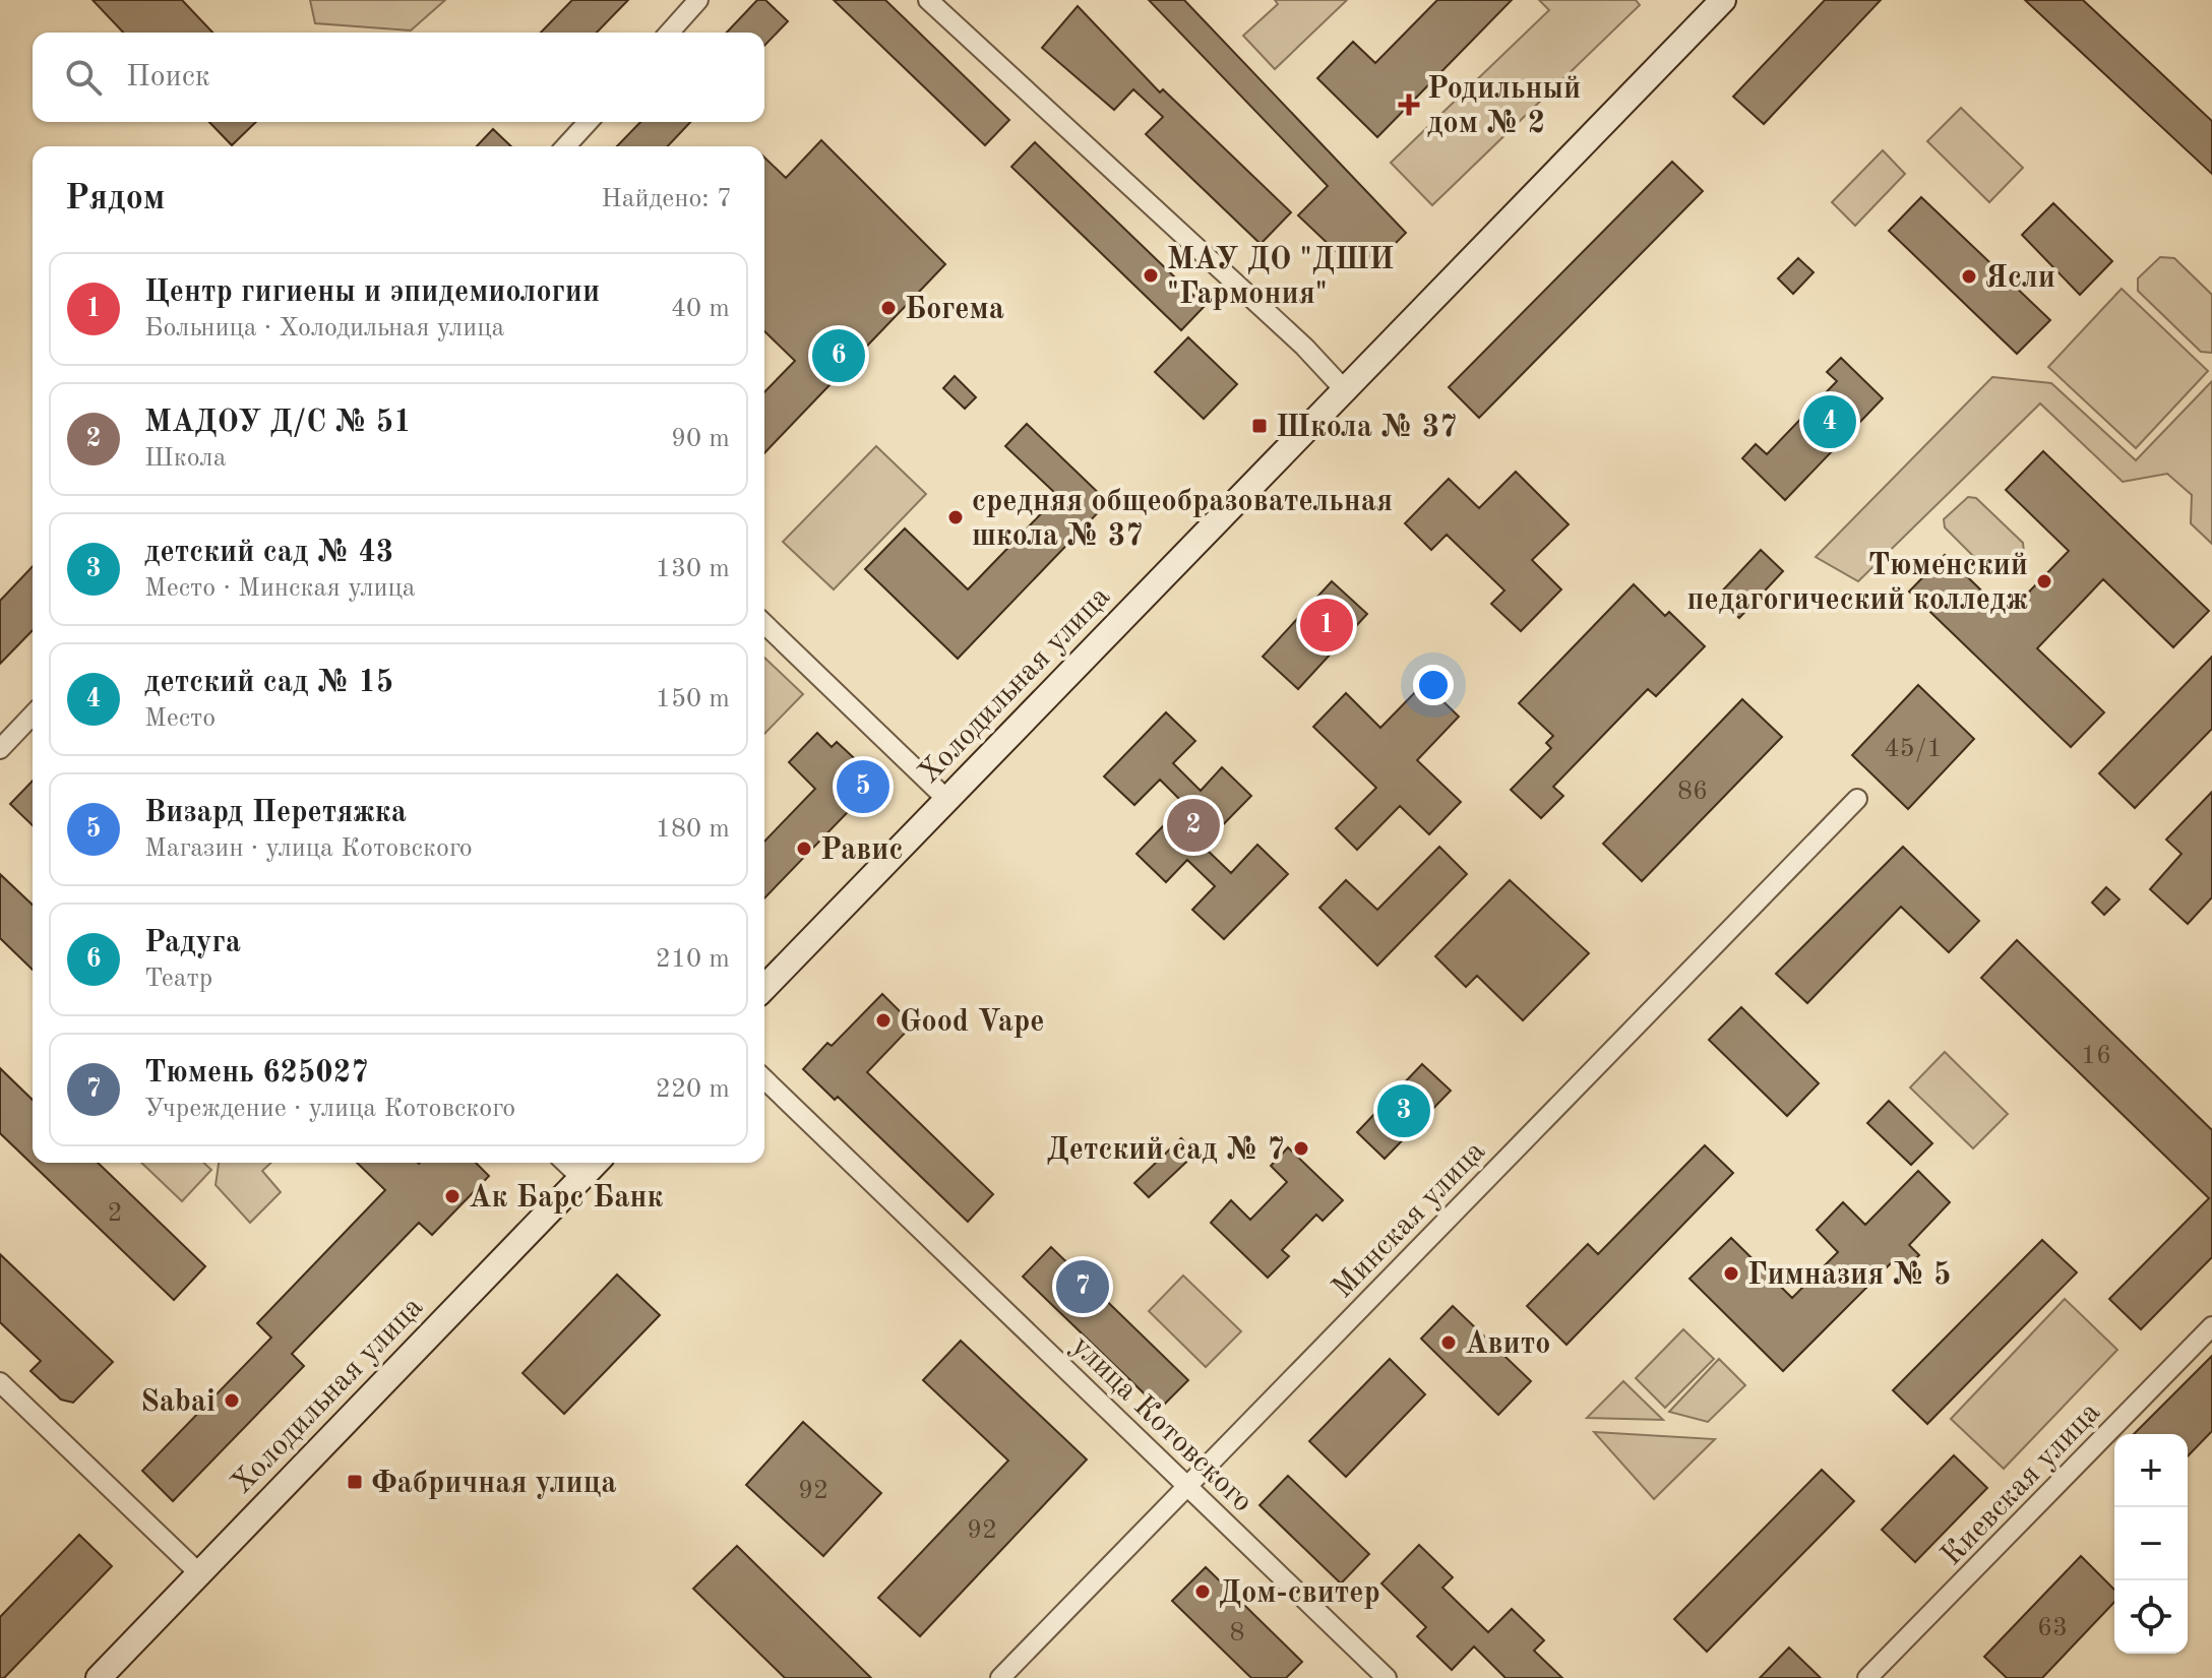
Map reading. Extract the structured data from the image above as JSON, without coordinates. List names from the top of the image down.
{
  "streets": {
    "street": [
      "Холодильная улица",
      "Минская улица",
      "улица Котовского",
      "Киевская улица"
    ]
  },
  "crossings": [
    ["Минская улица", "улица Котовского"]
  ],
  "places": {
    "health": ["Родильный дом № 2"],
    "other": [
      "МАУ ДО \"ДШИ \"Гармония\"",
      "Ясли",
      "Богема",
      "средняя общеобразовательная школа № 37",
      "Тюменский педагогический колледж",
      "Равис",
      "Good Vape",
      "Детский сад № 7",
      "Ак Барс Банк",
      "Гимназия № 5",
      "Авито",
      "Sabai",
      "Дом-свитер"
    ],
    "transit": ["Школа № 37", "Фабричная улица"]
  },
  "house_numbers": [
    "45/1",
    "86",
    "16",
    "2",
    "92",
    "92",
    "63",
    "8"
  ],
  "page": {
    "search": "Поиск",
    "heading": ["Рядом", "Найдено: 7"],
    "list": [
      {
        "mark": "1",
        "name": "Центр гигиены и эпидемиологии",
        "note": "Больница · Холодильная улица",
        "value": "40 m"
      },
      {
        "mark": "2",
        "name": "МАДОУ Д/С № 51",
        "note": "Школа",
        "value": "90 m"
      },
      {
        "mark": "3",
        "name": "детский сад № 43",
        "note": "Место · Минская улица",
        "value": "130 m"
      },
      {
        "mark": "4",
        "name": "детский сад № 15",
        "note": "Место",
        "value": "150 m"
      },
      {
        "mark": "5",
        "name": "Визард Перетяжка",
        "note": "Магазин · улица Котовского",
        "value": "180 m"
      },
      {
        "mark": "6",
        "name": "Радуга",
        "note": "Театр",
        "value": "210 m"
      },
      {
        "mark": "7",
        "name": "Тюмень 625027",
        "note": "Учреждение · улица Котовского",
        "value": "220 m"
      }
    ],
    "pins": [
      "6",
      "4",
      "1",
      "5",
      "2",
      "3",
      "7"
    ],
    "map_buttons": ["+", "−"]
  }
}
